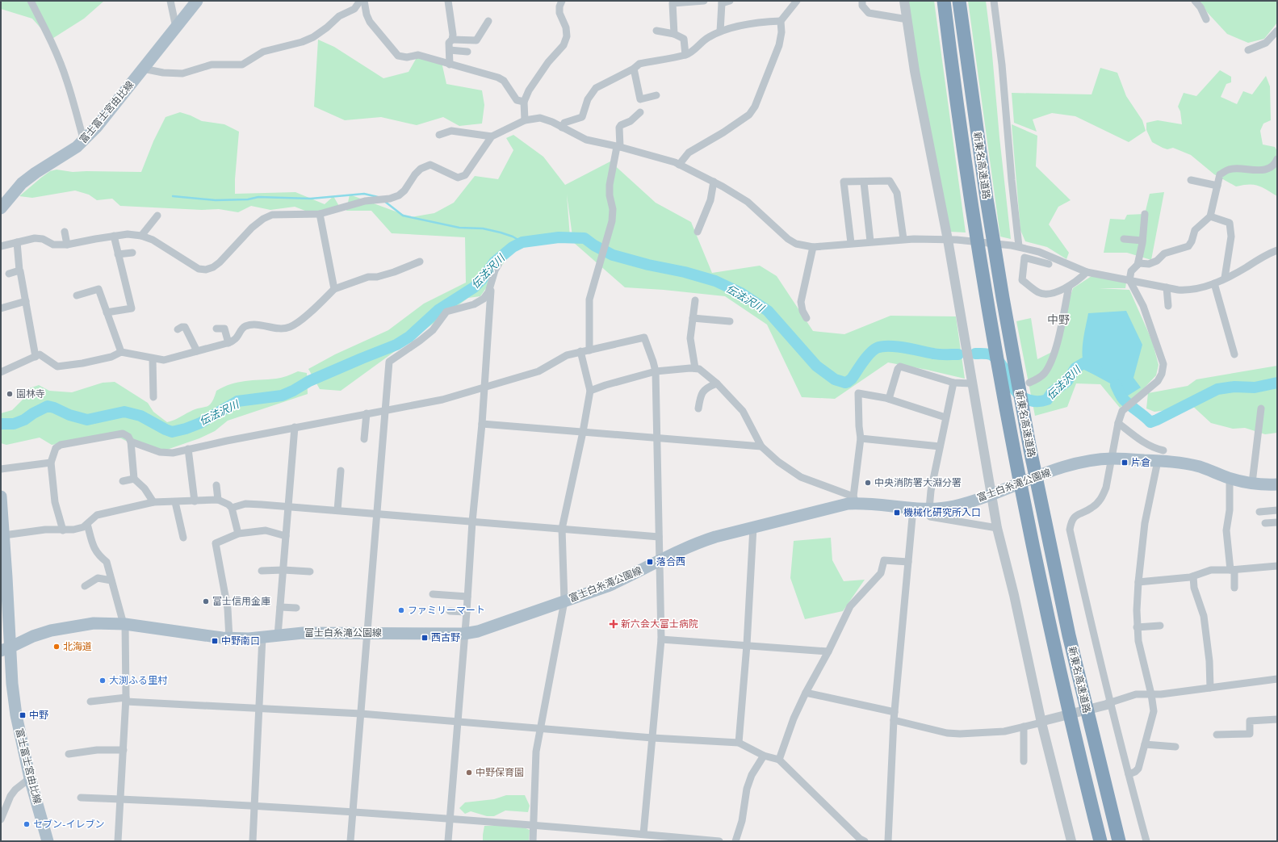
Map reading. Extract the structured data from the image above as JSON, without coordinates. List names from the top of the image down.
{
  "streets": {
    "highway": ["新東名高速道路"],
    "main road": ["富士富士宮由比線", "富士白糸滝公園線"]
  },
  "crossings": [
    ["富士富士宮由比線", "富士白糸滝公園線"]
  ],
  "districts": ["中野"],
  "water": ["伝法沢川"],
  "places": {
    "other": [
      "園林寺",
      "中央消防署大淵分署",
      "富士信用金庫",
      "ファミリーマート",
      "北海道",
      "大渕ふる里村",
      "中野保育園",
      "セブン-イレブン"
    ],
    "transit": [
      "片倉",
      "機械化研究所入口",
      "落合西",
      "西古野",
      "中野南口",
      "中野"
    ],
    "health": ["新六会大富士病院"]
  }
}
